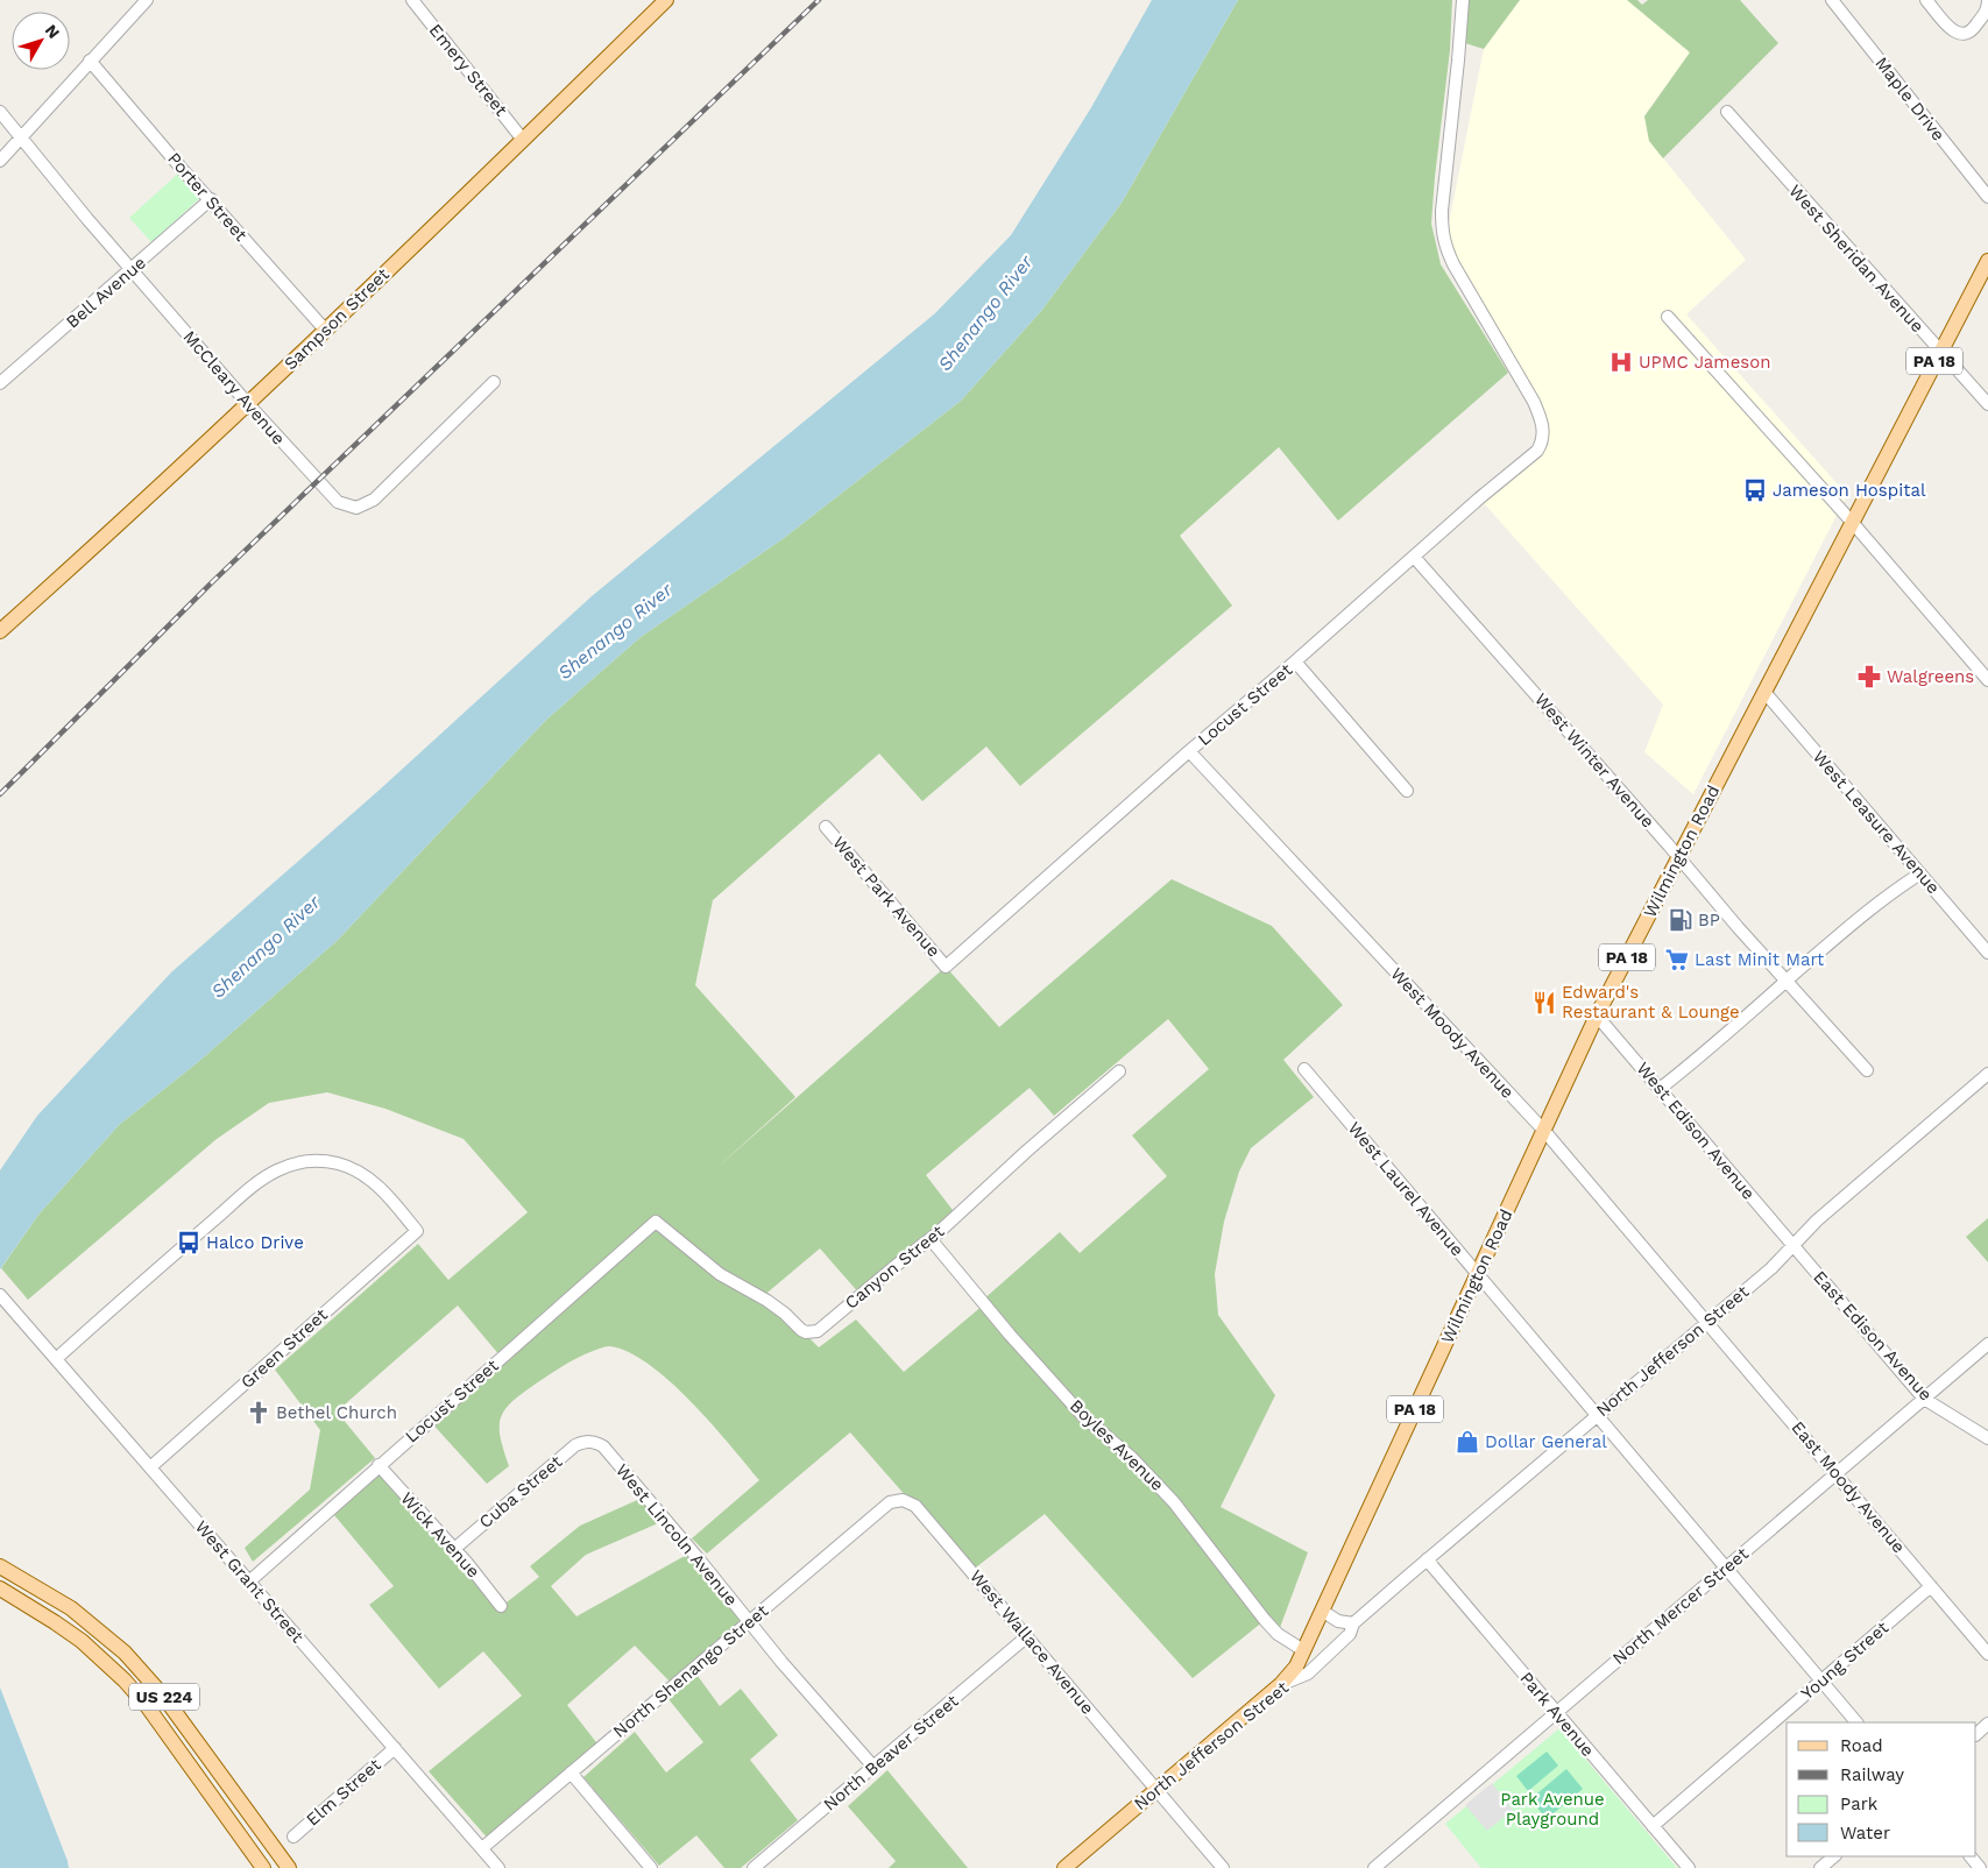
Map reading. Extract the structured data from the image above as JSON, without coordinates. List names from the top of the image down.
{
  "streets": {
    "main road": [
      "Sampson Street",
      "PA 18",
      "Wilmington Road",
      "North Jefferson Street",
      "US 224"
    ],
    "street": [
      "Emery Street",
      "Maple Drive",
      "Porter Street",
      "West Sheridan Avenue",
      "Bell Avenue",
      "McCleary Avenue",
      "Locust Street",
      "West Winter Avenue",
      "West Leasure Avenue",
      "West Park Avenue",
      "West Moody Avenue",
      "West Edison Avenue",
      "West Laurel Avenue",
      "Canyon Street",
      "East Edison Avenue",
      "Green Street",
      "Boyles Avenue",
      "East Moody Avenue",
      "Cuba Street",
      "Wick Avenue",
      "West Lincoln Avenue",
      "West Grant Street",
      "North Mercer Street",
      "West Wallace Avenue",
      "Young Street",
      "North Shenango Street",
      "Park Avenue",
      "North Beaver Street",
      "Elm Street"
    ]
  },
  "crossings": [
    ["Emery Street", "Sampson Street"],
    ["Porter Street", "Bell Avenue"],
    ["Porter Street", "Sampson Street"],
    ["West Sheridan Avenue", "Wilmington Road"],
    ["Bell Avenue", "McCleary Avenue"],
    ["Sampson Street", "McCleary Avenue"],
    ["PA 18", "Wilmington Road"],
    ["PA 18", "North Jefferson Street"],
    ["PA 18", "Boyles Avenue"],
    ["Locust Street", "West Winter Avenue"],
    ["Locust Street", "West Park Avenue"],
    ["Locust Street", "West Moody Avenue"],
    ["Locust Street", "Canyon Street"],
    ["Locust Street", "Wick Avenue"],
    ["Locust Street", "West Grant Street"],
    ["West Winter Avenue", "Wilmington Road"],
    ["West Leasure Avenue", "Wilmington Road"],
    ["Wilmington Road", "West Moody Avenue"],
    ["Wilmington Road", "West Edison Avenue"],
    ["Wilmington Road", "West Laurel Avenue"],
    ["West Moody Avenue", "North Jefferson Street"],
    ["West Moody Avenue", "East Moody Avenue"],
    ["West Edison Avenue", "East Edison Avenue"],
    ["West Edison Avenue", "North Jefferson Street"],
    ["West Laurel Avenue", "North Jefferson Street"],
    ["West Laurel Avenue", "North Mercer Street"],
    ["West Laurel Avenue", "Young Street"],
    ["Canyon Street", "Boyles Avenue"],
    ["East Edison Avenue", "North Jefferson Street"],
    ["East Edison Avenue", "North Mercer Street"],
    ["Green Street", "West Grant Street"],
    ["North Jefferson Street", "East Moody Avenue"],
    ["North Jefferson Street", "West Wallace Avenue"],
    ["North Jefferson Street", "Park Avenue"],
    ["East Moody Avenue", "North Mercer Street"],
    ["East Moody Avenue", "Young Street"],
    ["Cuba Street", "Wick Avenue"],
    ["Cuba Street", "West Lincoln Avenue"],
    ["West Lincoln Avenue", "North Shenango Street"],
    ["West Lincoln Avenue", "North Beaver Street"],
    ["West Grant Street", "North Shenango Street"],
    ["West Grant Street", "Elm Street"],
    ["North Mercer Street", "Park Avenue"],
    ["West Wallace Avenue", "North Shenango Street"],
    ["West Wallace Avenue", "North Beaver Street"],
    ["Young Street", "Park Avenue"]
  ],
  "water": ["Shenango River"],
  "parks": ["Park Avenue Playground"],
  "places": {
    "hospital": ["UPMC Jameson"],
    "bus stop": ["Jameson Hospital", "Halco Drive"],
    "pharmacy": ["Walgreens"],
    "fuel station": ["BP"],
    "supermarket": ["Last Minit Mart"],
    "restaurant": ["Edward's Restaurant & Lounge"],
    "church": ["Bethel Church"],
    "shop": ["Dollar General"]
  },
  "legend": [
    "Road",
    "Railway",
    "Park",
    "Water"
  ],
  "north": "top right"
}
